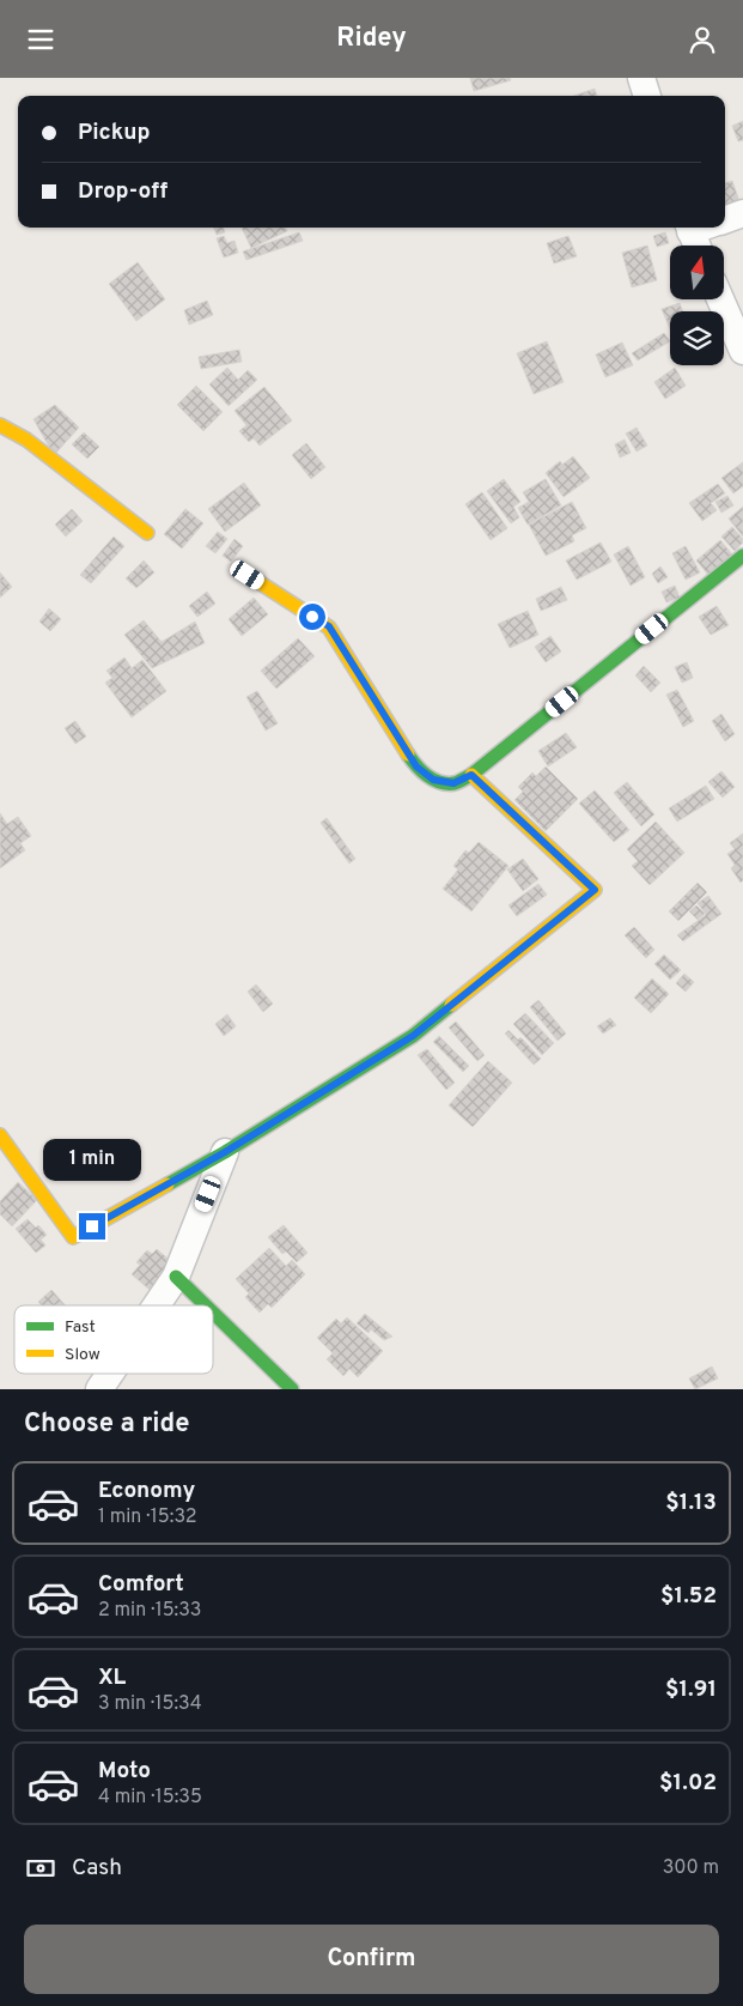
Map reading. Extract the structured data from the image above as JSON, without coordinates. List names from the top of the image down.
{
  "legend": ["Fast", "Slow"],
  "north": "top",
  "page": {
    "header": "Ridey",
    "banner": ["Pickup", "Drop-off"],
    "bubble": "1 min",
    "heading": "Choose a ride",
    "list": [
      {
        "name": "Economy",
        "note": "1 min · 15:32",
        "value": "$1.13"
      },
      {
        "name": "Comfort",
        "note": "2 min · 15:33",
        "value": "$1.52"
      },
      {
        "name": "XL",
        "note": "3 min · 15:34",
        "value": "$1.91"
      },
      {
        "name": "Moto",
        "note": "4 min · 15:35",
        "value": "$1.02"
      }
    ],
    "pay": ["Cash", "300 m"],
    "buttons": "Confirm"
  }
}
